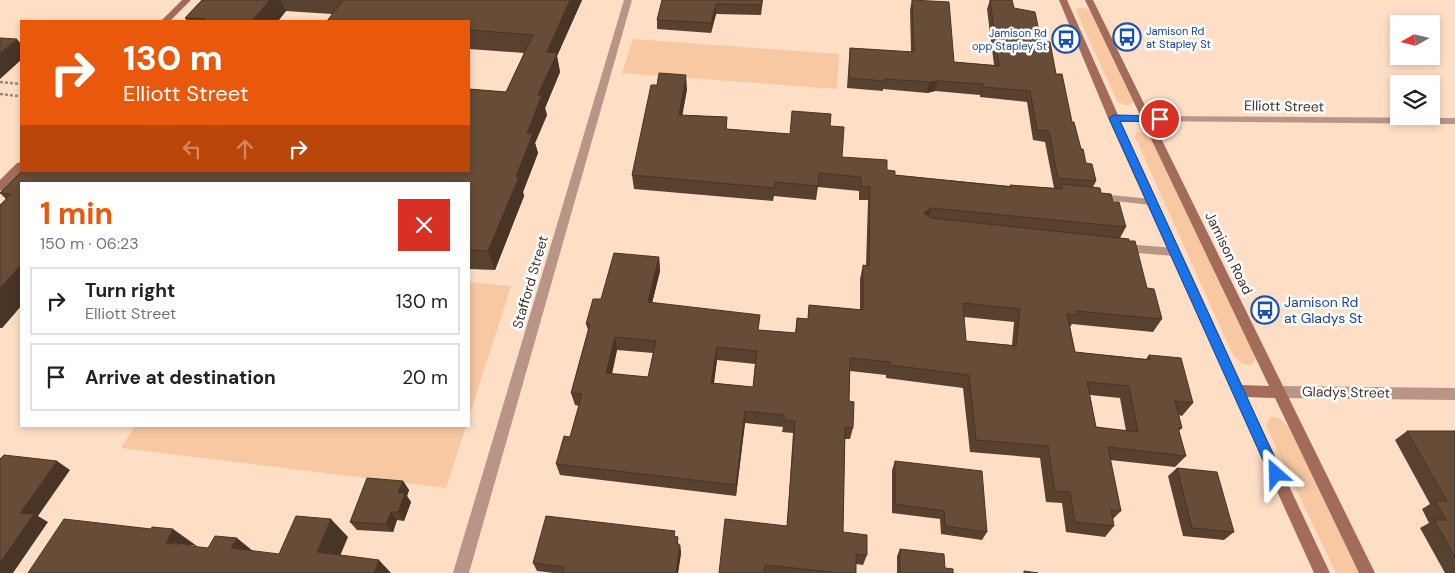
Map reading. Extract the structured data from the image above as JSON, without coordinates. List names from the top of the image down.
{
  "streets": {
    "main road": ["Elliott Street", "Jamison Road", "Gladys Street"],
    "street": ["Stafford Street"]
  },
  "crossings": [
    ["Elliott Street", "Jamison Road"],
    ["Jamison Road", "Gladys Street"]
  ],
  "places": {
    "bus stop": ["Jamison Rd at Stapley St", "Jamison Rd opp Stapley St", "Jamison Rd at Gladys St"]
  },
  "north": "left",
  "page": {
    "turn": ["130 m", "Elliott Street"],
    "heading": ["1 min", "150 m · 06:23"],
    "list": [
      {
        "name": "Turn right",
        "note": "Elliott Street",
        "value": "130 m"
      },
      {
        "name": "Arrive at destination",
        "value": "20 m"
      }
    ]
  }
}
